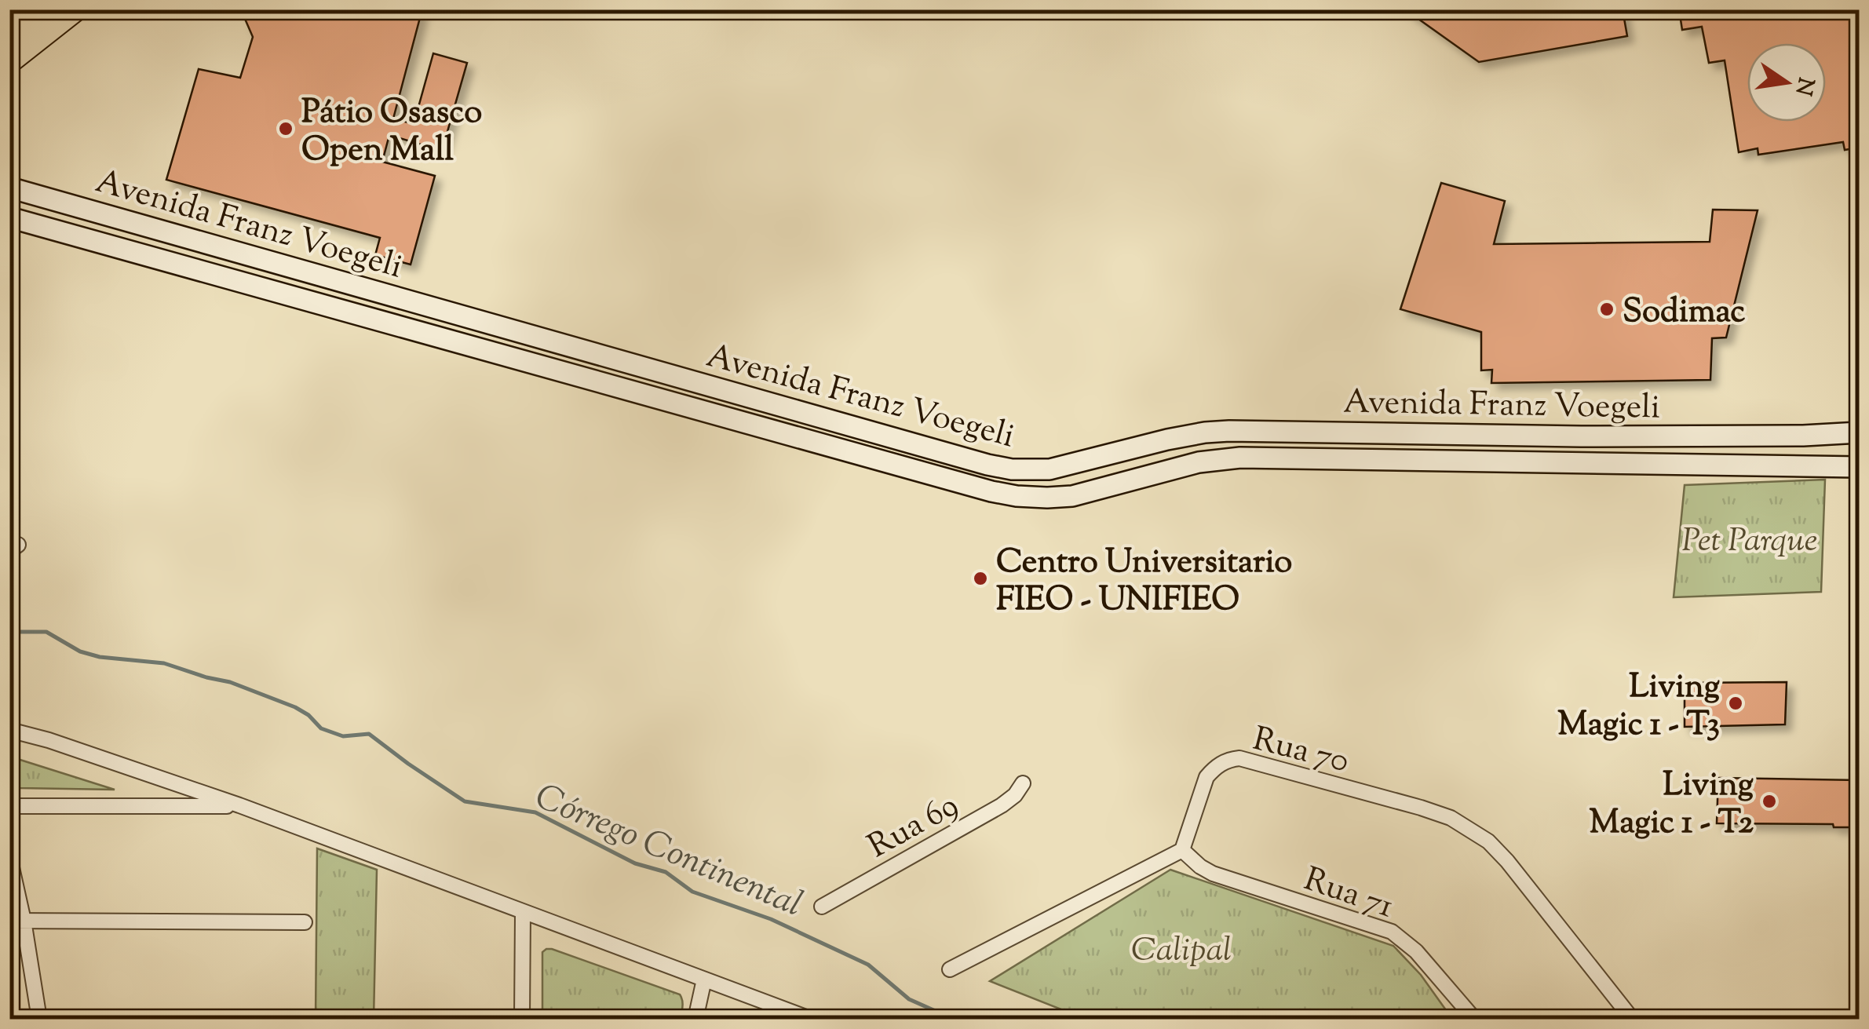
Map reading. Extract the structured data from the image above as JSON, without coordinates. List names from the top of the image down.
{
  "streets": {
    "main road": ["Avenida Franz Voegeli"],
    "street": ["Rua 70", "Rua 69", "Rua 71"]
  },
  "crossings": [
    ["Rua 70", "Rua 71"]
  ],
  "water": ["Córrego Continental"],
  "parks": ["Pet Parque", "Calipal"],
  "places": [
    "Pátio Osasco Open Mall",
    "Sodimac",
    "Centro Universitario FIEO - UNIFIEO",
    "Living Magic 1 - T3",
    "Living Magic 1 - T2"
  ],
  "north": "right"
}
